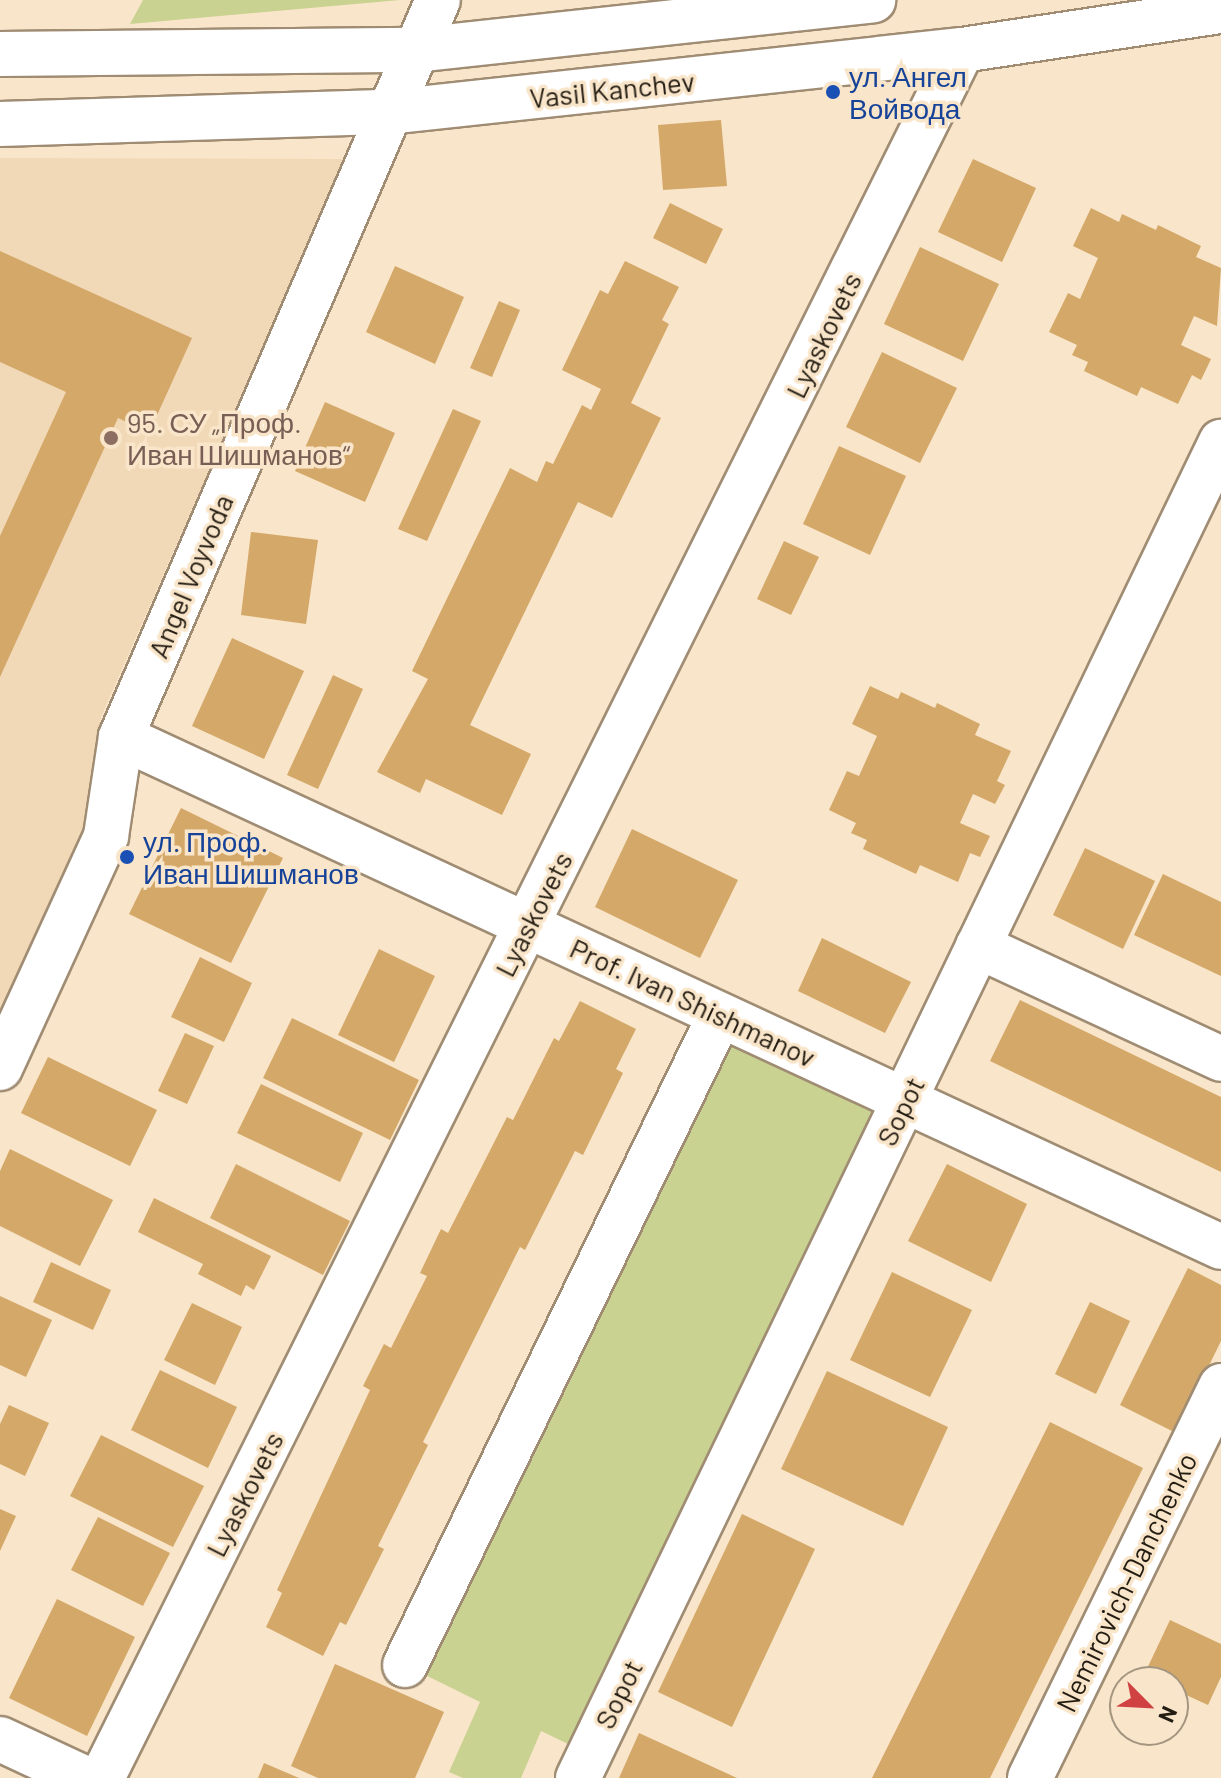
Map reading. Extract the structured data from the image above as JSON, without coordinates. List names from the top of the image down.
{
  "streets": {
    "street": [
      "Vasil Kanchev",
      "Lyaskovets",
      "Angel Voyvoda",
      "Prof. Ivan Shishmanov",
      "Sopot",
      "Nemirovich-Danchenko"
    ]
  },
  "crossings": [
    ["Vasil Kanchev", "Lyaskovets"],
    ["Vasil Kanchev", "Angel Voyvoda"],
    ["Lyaskovets", "Prof. Ivan Shishmanov"],
    ["Angel Voyvoda", "Prof. Ivan Shishmanov"],
    ["Prof. Ivan Shishmanov", "Sopot"]
  ],
  "places": ["ул. Ангел Войвода", "95. СУ „Проф. Иван Шишманов“", "ул. Проф. Иван Шишманов"],
  "north": "bottom right"
}
